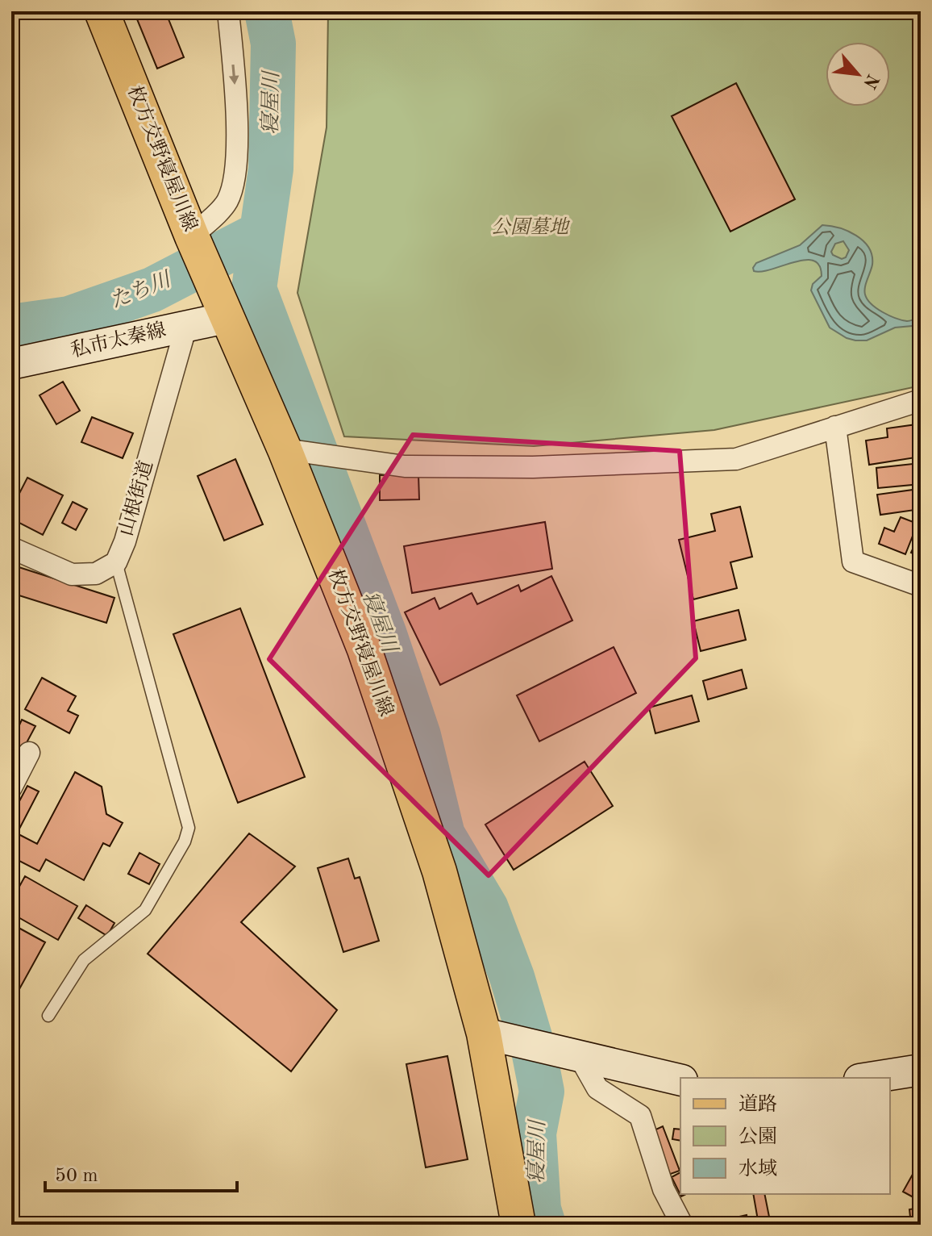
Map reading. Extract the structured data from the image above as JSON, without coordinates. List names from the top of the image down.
{
  "streets": {
    "main road": ["枚方交野寝屋川線"],
    "street": ["私市太秦線", "山根街道"]
  },
  "crossings": [
    ["枚方交野寝屋川線", "私市太秦線"],
    ["私市太秦線", "山根街道"]
  ],
  "water": ["寝屋川", "たち川"],
  "parks": ["公園墓地"],
  "legend": ["道路", "公園", "水域"],
  "scale_bar": "50 m",
  "north": "bottom right"
}
